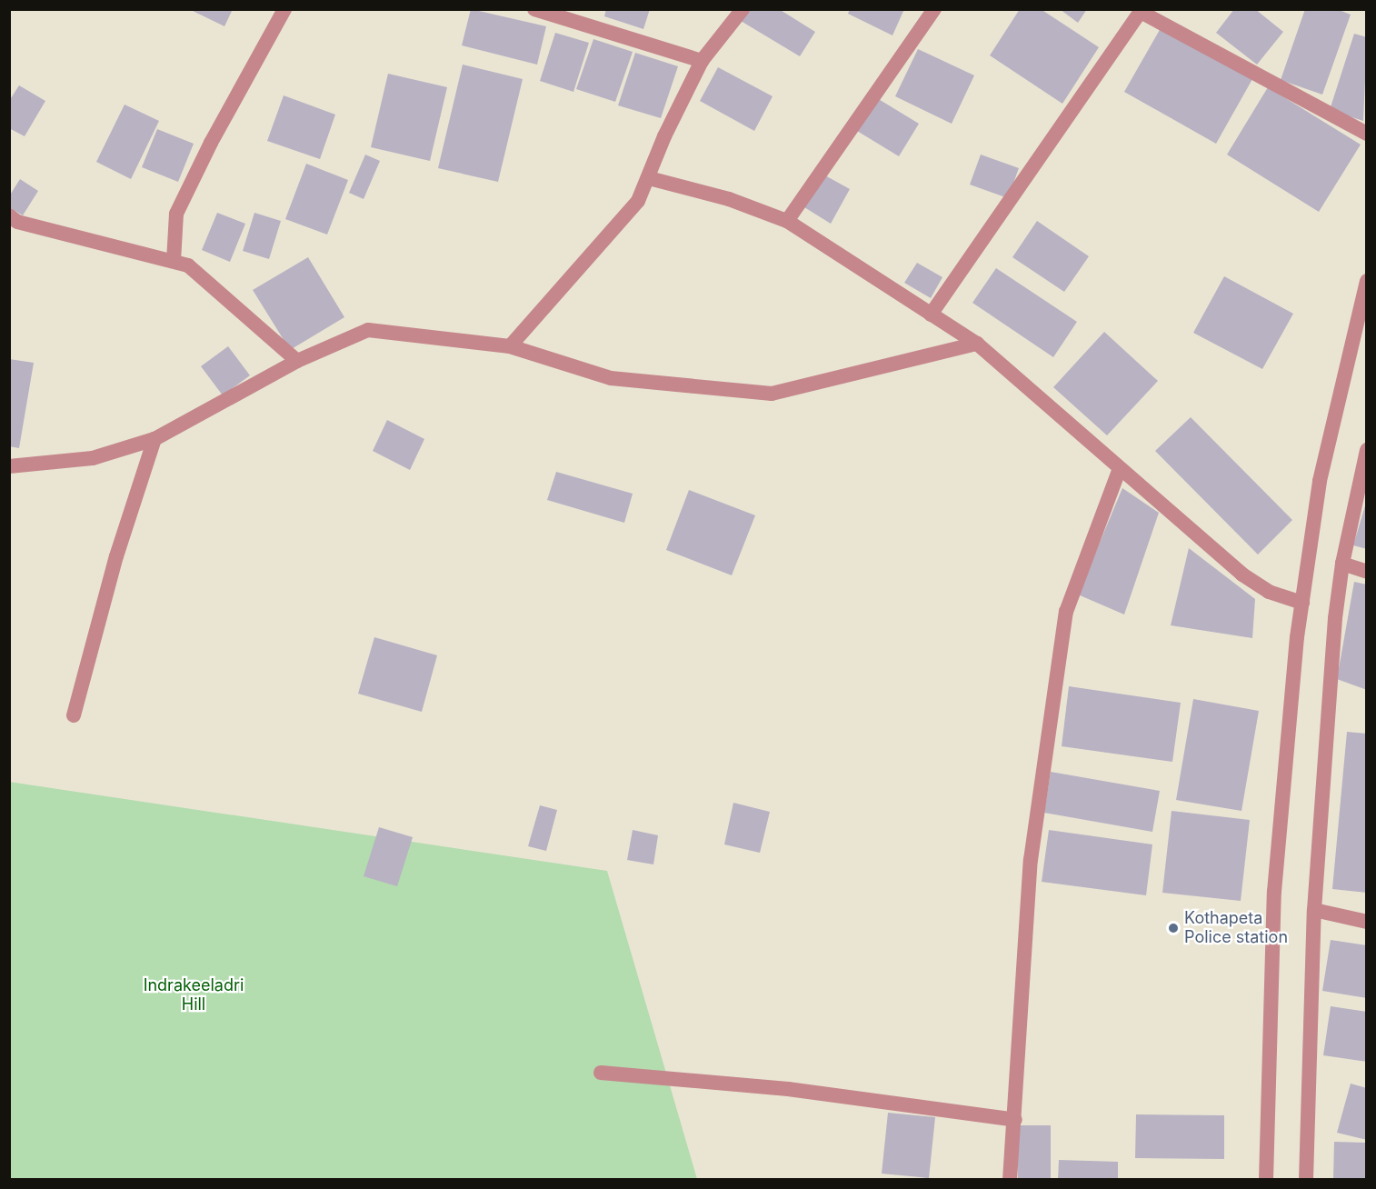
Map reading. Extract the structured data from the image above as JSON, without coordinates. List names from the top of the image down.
{
  "parks": ["Indrakeeladri Hill"],
  "places": ["Kothapeta Police station"]
}
